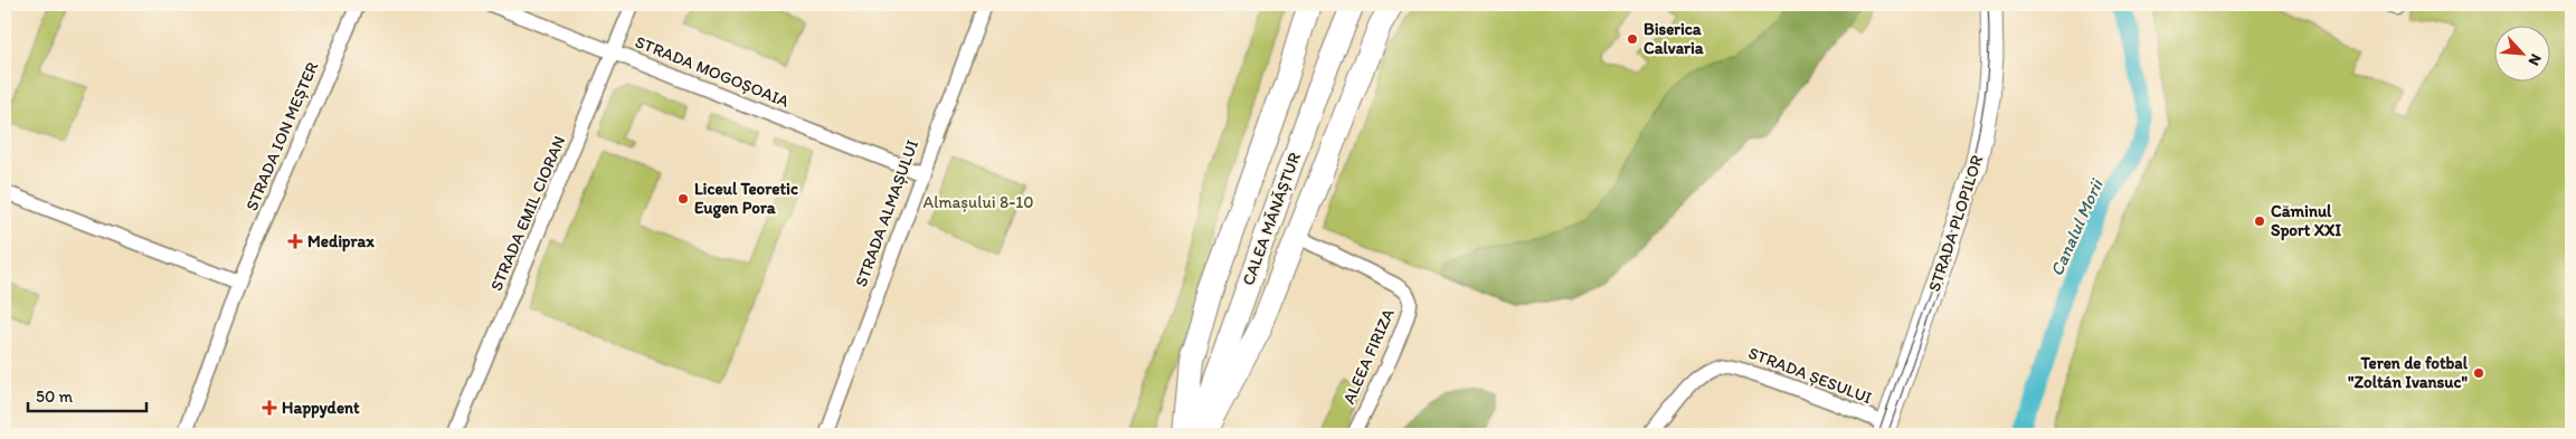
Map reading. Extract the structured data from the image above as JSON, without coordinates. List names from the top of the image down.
{
  "streets": {
    "main road": ["CALEA MĂNĂȘTUR", "STRADA PLOPILOR"],
    "street": [
      "STRADA MOGOȘOAIA",
      "STRADA ION MEȘTER",
      "STRADA EMIL CIORAN",
      "STRADA ALMAȘULUI",
      "ALEEA FIRIZA",
      "STRADA ȘESULUI"
    ]
  },
  "crossings": [
    ["STRADA MOGOȘOAIA", "STRADA EMIL CIORAN"],
    ["STRADA MOGOȘOAIA", "STRADA ALMAȘULUI"],
    ["STRADA PLOPILOR", "STRADA ȘESULUI"]
  ],
  "water": ["Canalul Morii"],
  "parks": ["Almașului 8-10"],
  "places": {
    "other": [
      "Biserica Calvaria",
      "Liceul Teoretic Eugen Pora",
      "Căminul Sport XXI",
      "Teren de fotbal \"Zoltán Ivansuc\""
    ],
    "health": ["Mediprax", "Happydent"]
  },
  "scale_bar": "50 m",
  "north": "bottom right"
}
